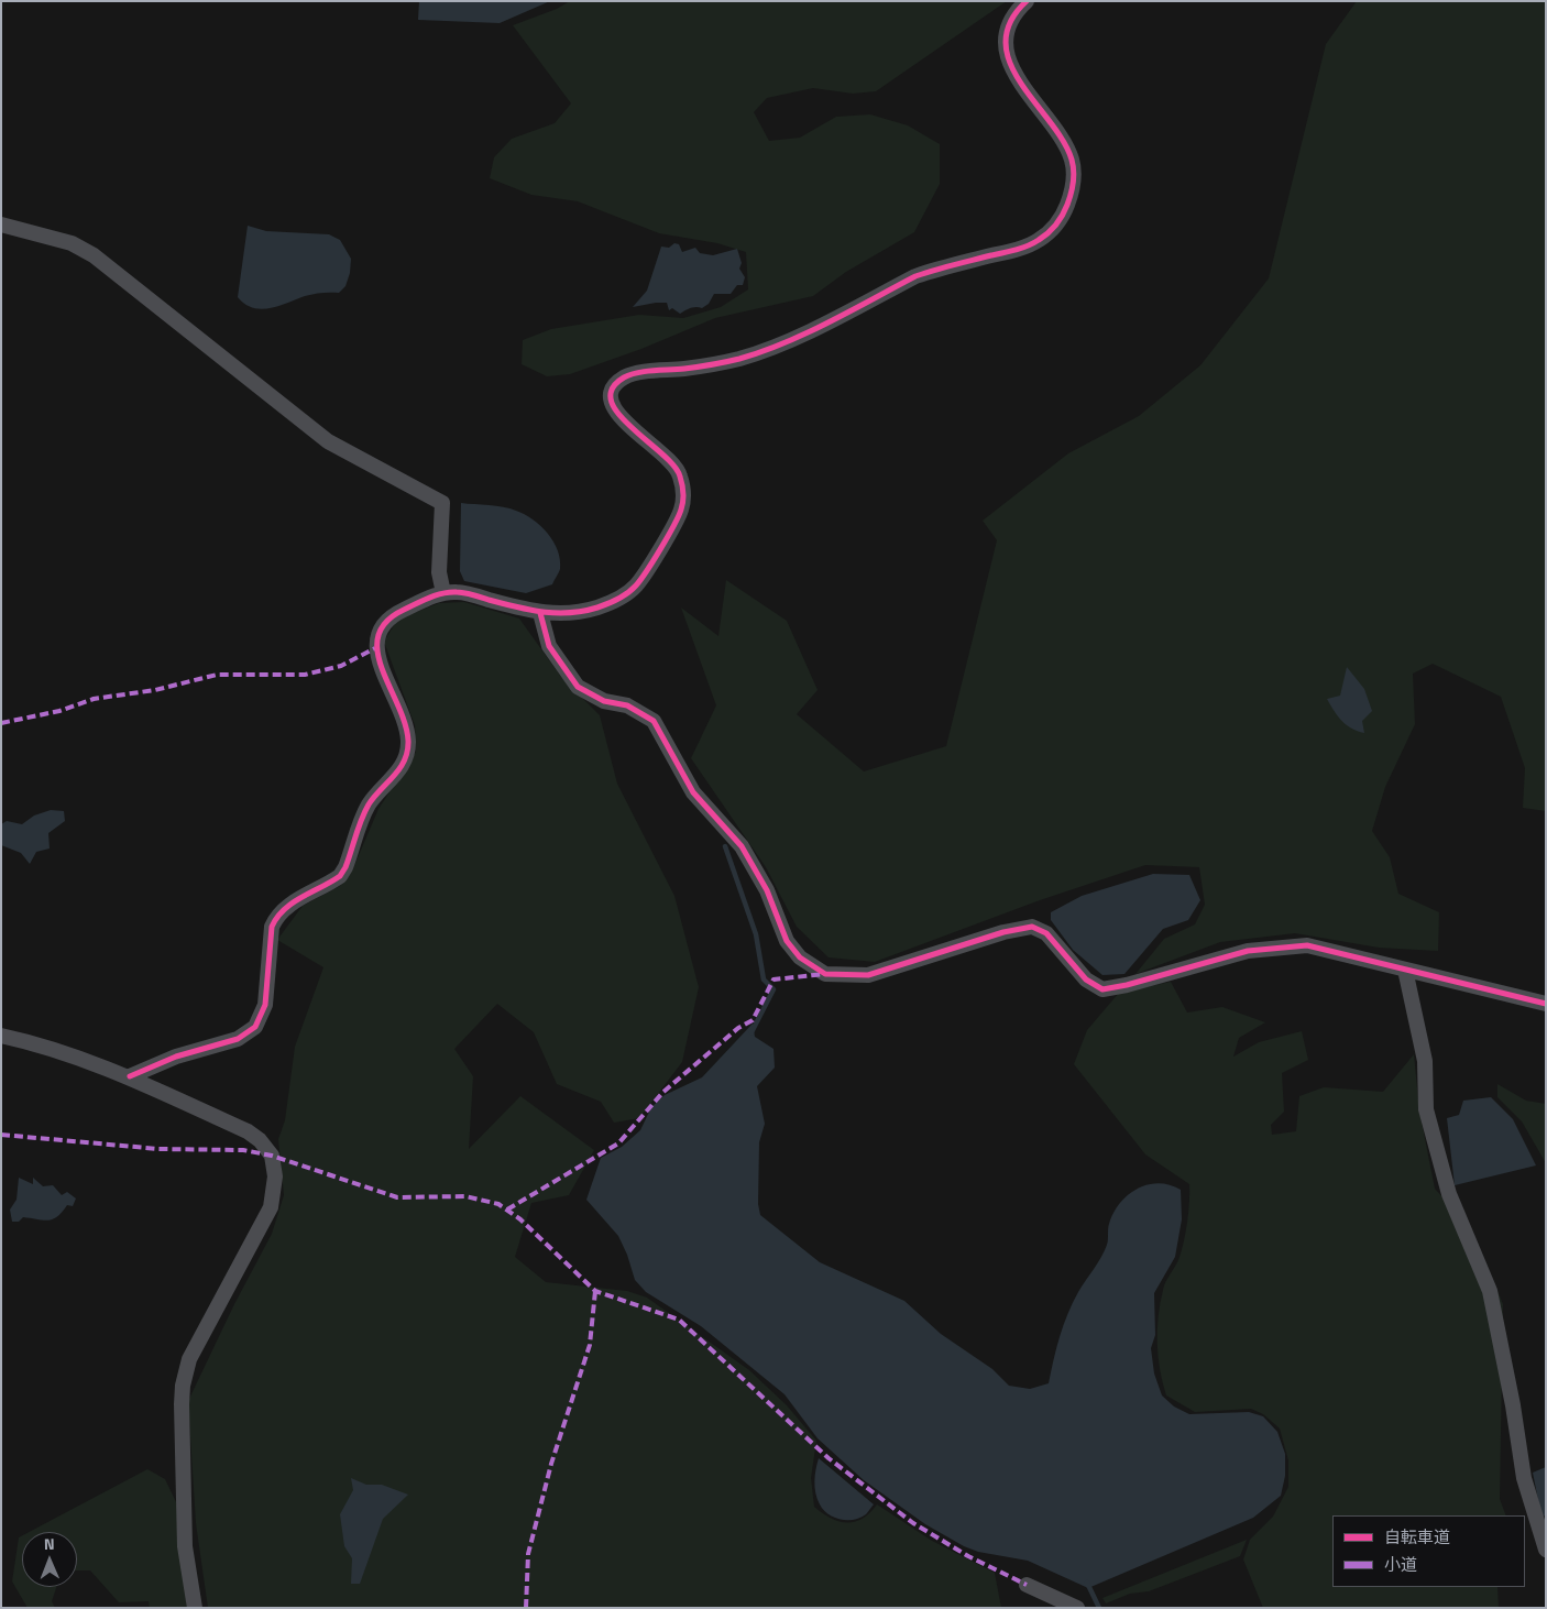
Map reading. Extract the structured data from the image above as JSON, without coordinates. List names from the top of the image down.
{
  "legend": ["自転車道", "小道"],
  "north": "top"
}
